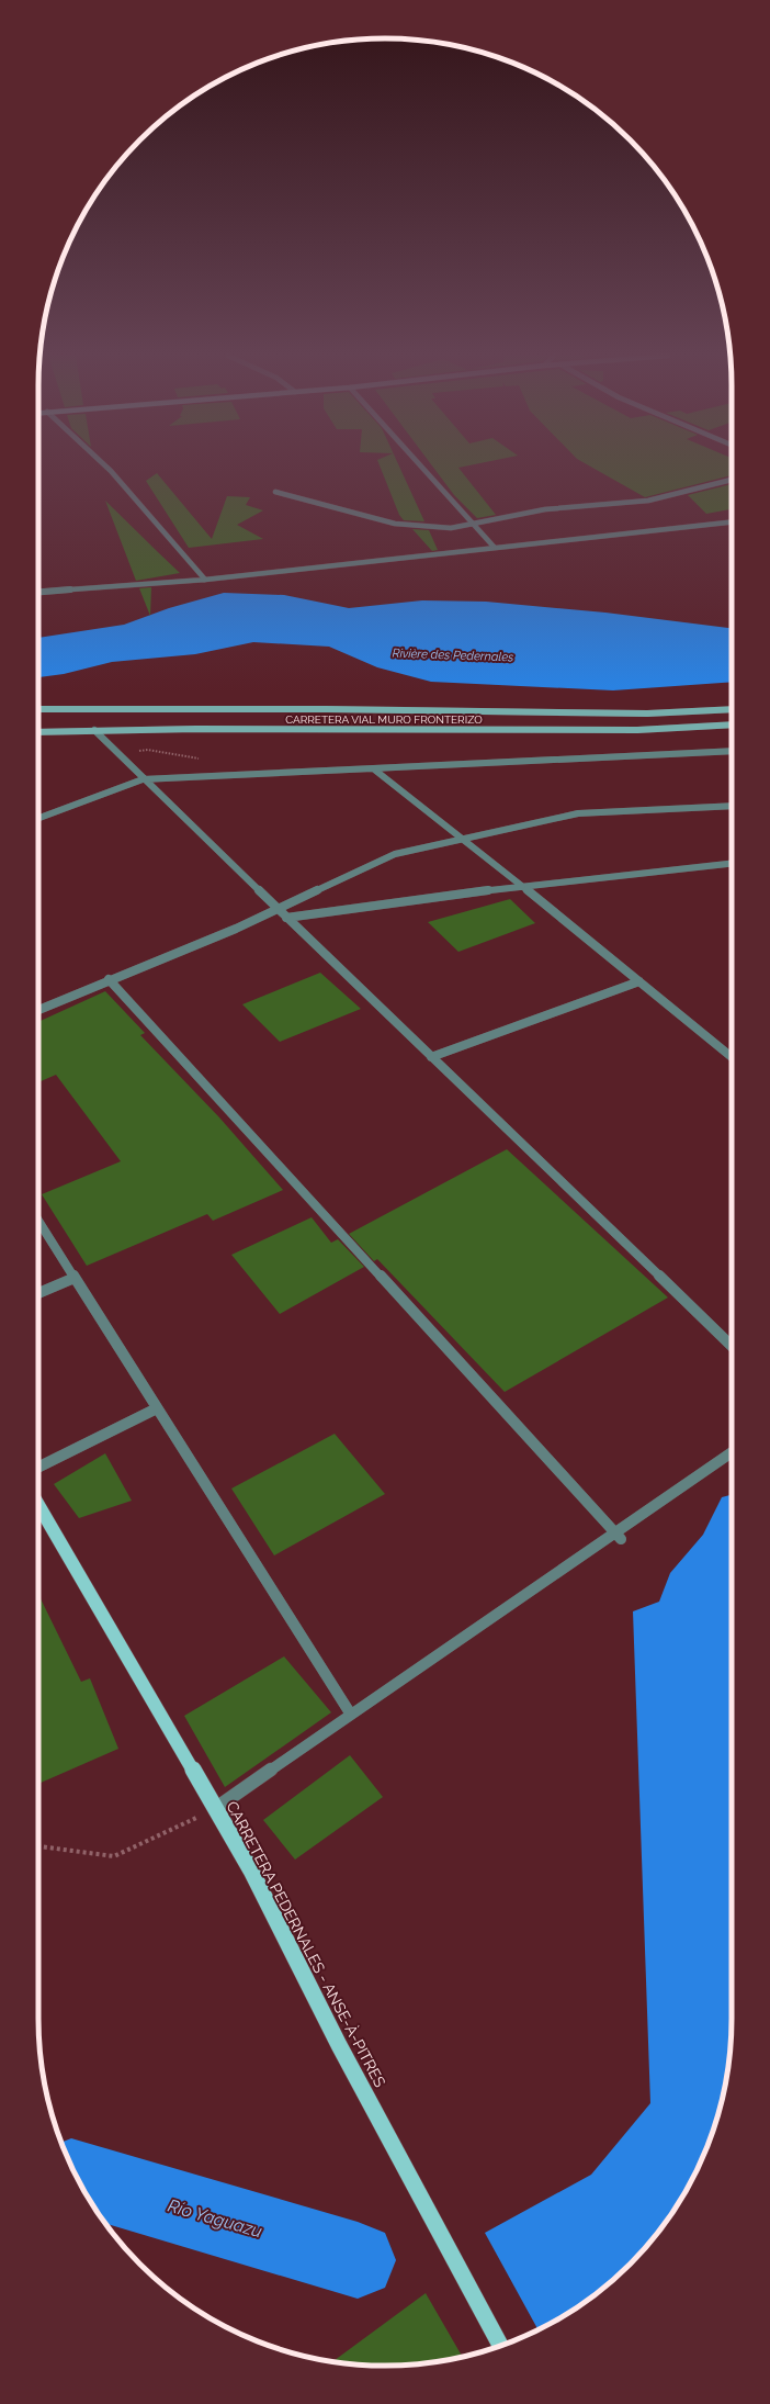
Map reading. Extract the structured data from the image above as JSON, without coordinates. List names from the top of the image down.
{
  "streets": {
    "main road": ["CARRETERA PEDERNALES - ANSE-À-PITRES"],
    "street": ["CARRETERA VIAL MURO FRONTERIZO"]
  },
  "water": ["Rivière des Pedernales", "Río Yaguazu"]
}
